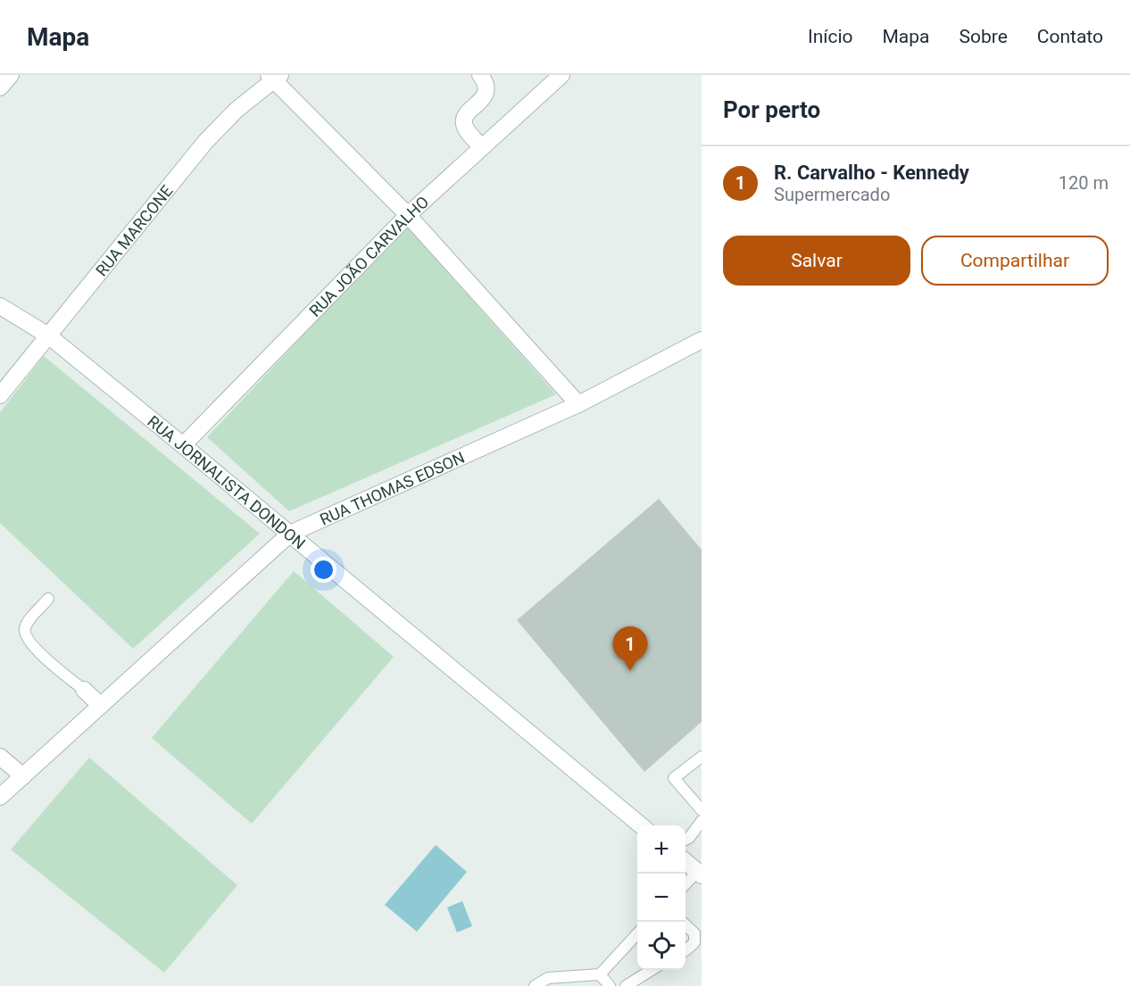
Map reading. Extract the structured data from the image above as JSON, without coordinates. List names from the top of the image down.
{
  "streets": {
    "street": [
      "RUA MARCONE",
      "RUA JOÃO CARVALHO",
      "RUA JORNALISTA DONDON",
      "RUA THOMAS EDSON"
    ]
  },
  "crossings": [
    ["RUA MARCONE", "RUA JORNALISTA DONDON"],
    ["RUA JOÃO CARVALHO", "RUA JORNALISTA DONDON"],
    ["RUA JORNALISTA DONDON", "RUA THOMAS EDSON"]
  ],
  "page": {
    "header": "Mapa",
    "nav": [
      "Início",
      "Mapa",
      "Sobre",
      "Contato"
    ],
    "heading": "Por perto",
    "list": [
      {
        "mark": "1",
        "name": "R. Carvalho - Kennedy",
        "note": "Supermercado",
        "value": "120 m"
      }
    ],
    "buttons": ["Salvar", "Compartilhar"],
    "pins": "1",
    "map_buttons": ["+", "−"]
  }
}
